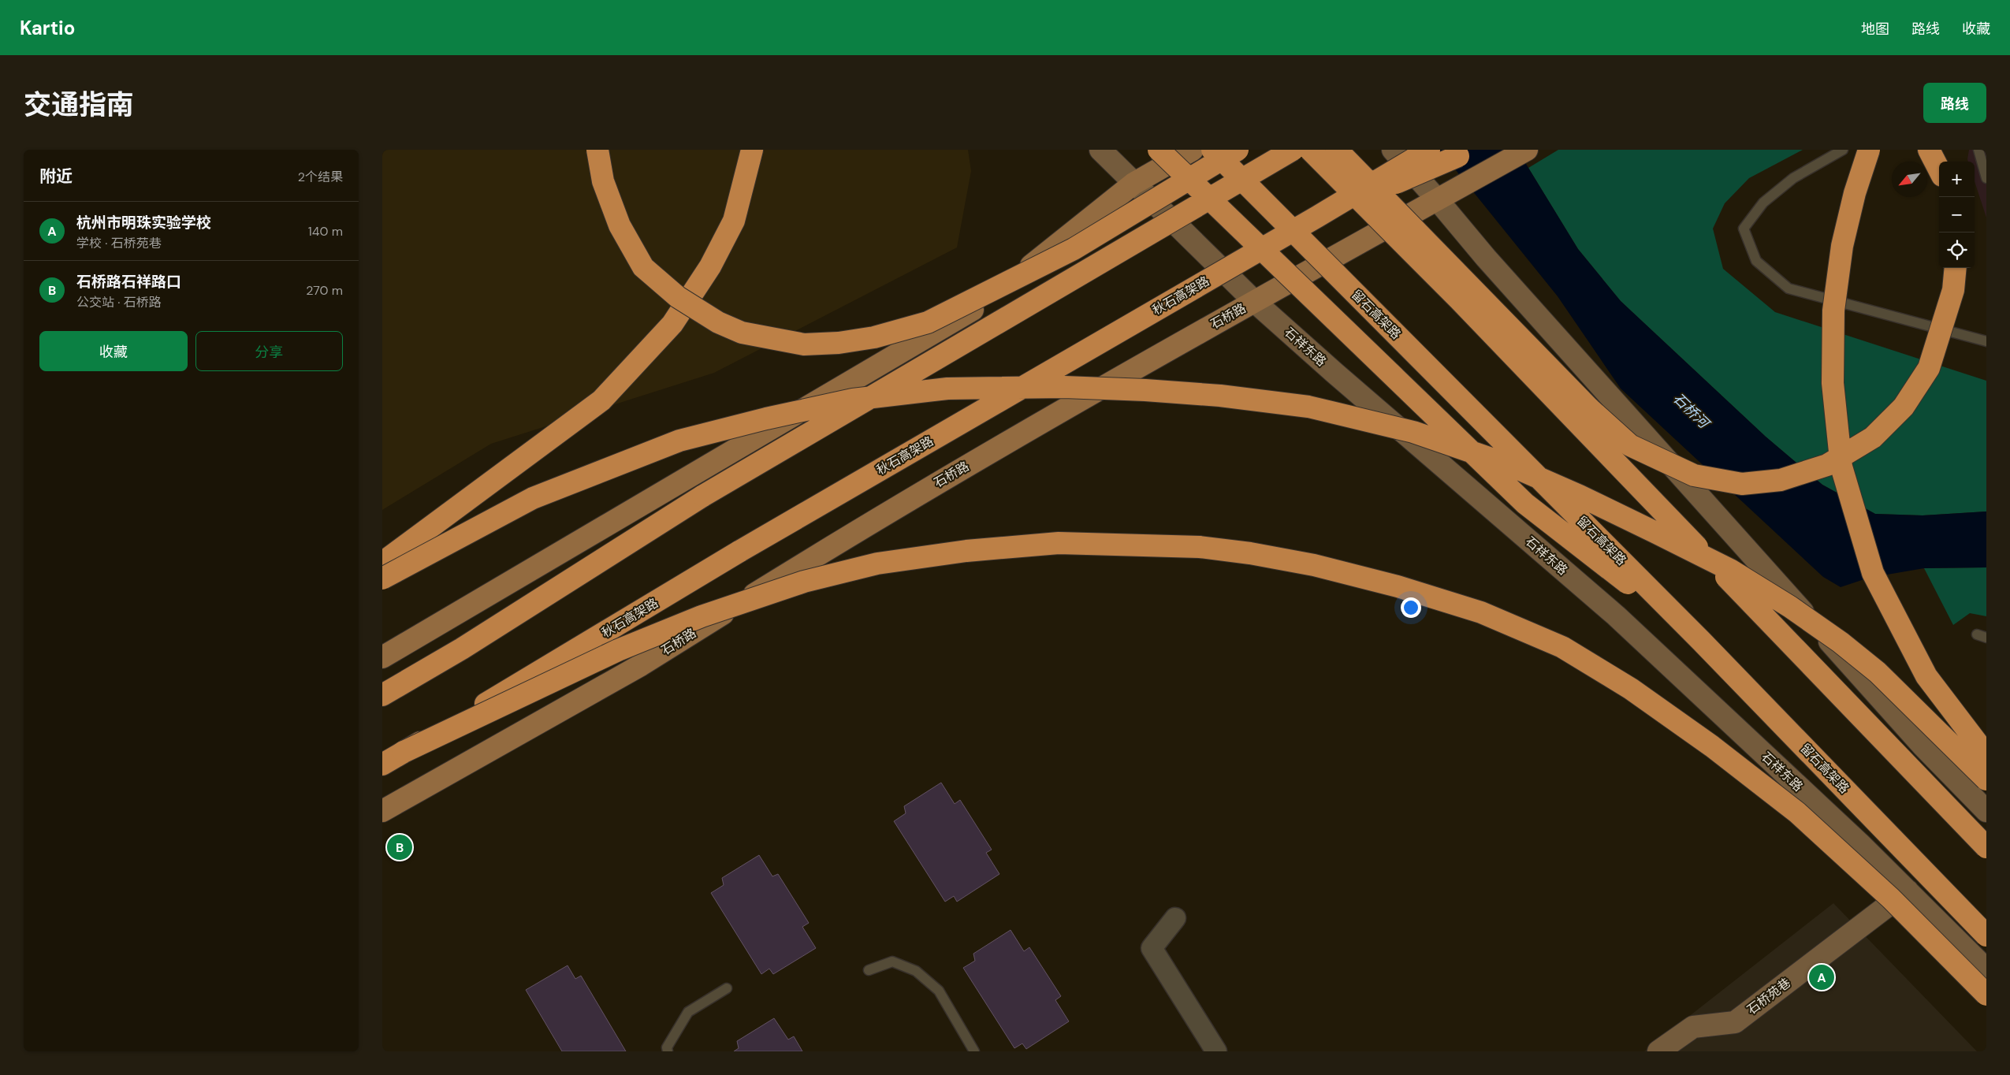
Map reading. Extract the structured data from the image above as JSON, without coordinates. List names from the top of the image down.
{
  "streets": {
    "highway": ["秋石高架路", "留石高架路"],
    "main road": ["石桥路", "石祥东路", "石桥苑巷"]
  },
  "crossings": [
    ["石桥路", "石祥东路"],
    ["石祥东路", "石桥苑巷"]
  ],
  "water": ["石桥河"],
  "north": "bottom left",
  "page": {
    "header": "Kartio",
    "nav": ["地图", "路线", "收藏"],
    "title": "交通指南",
    "buttons": [
      "路线",
      ["收藏", "分享"]
    ],
    "heading": ["附近", "2个结果"],
    "map_buttons": ["+", "−"],
    "list": [
      {
        "mark": "A",
        "name": "杭州市明珠实验学校",
        "note": "学校 · 石桥苑巷",
        "value": "140 m"
      },
      {
        "mark": "B",
        "name": "石桥路石祥路口",
        "note": "公交站 · 石桥路",
        "value": "270 m"
      }
    ],
    "pins": ["B", "A"]
  }
}
